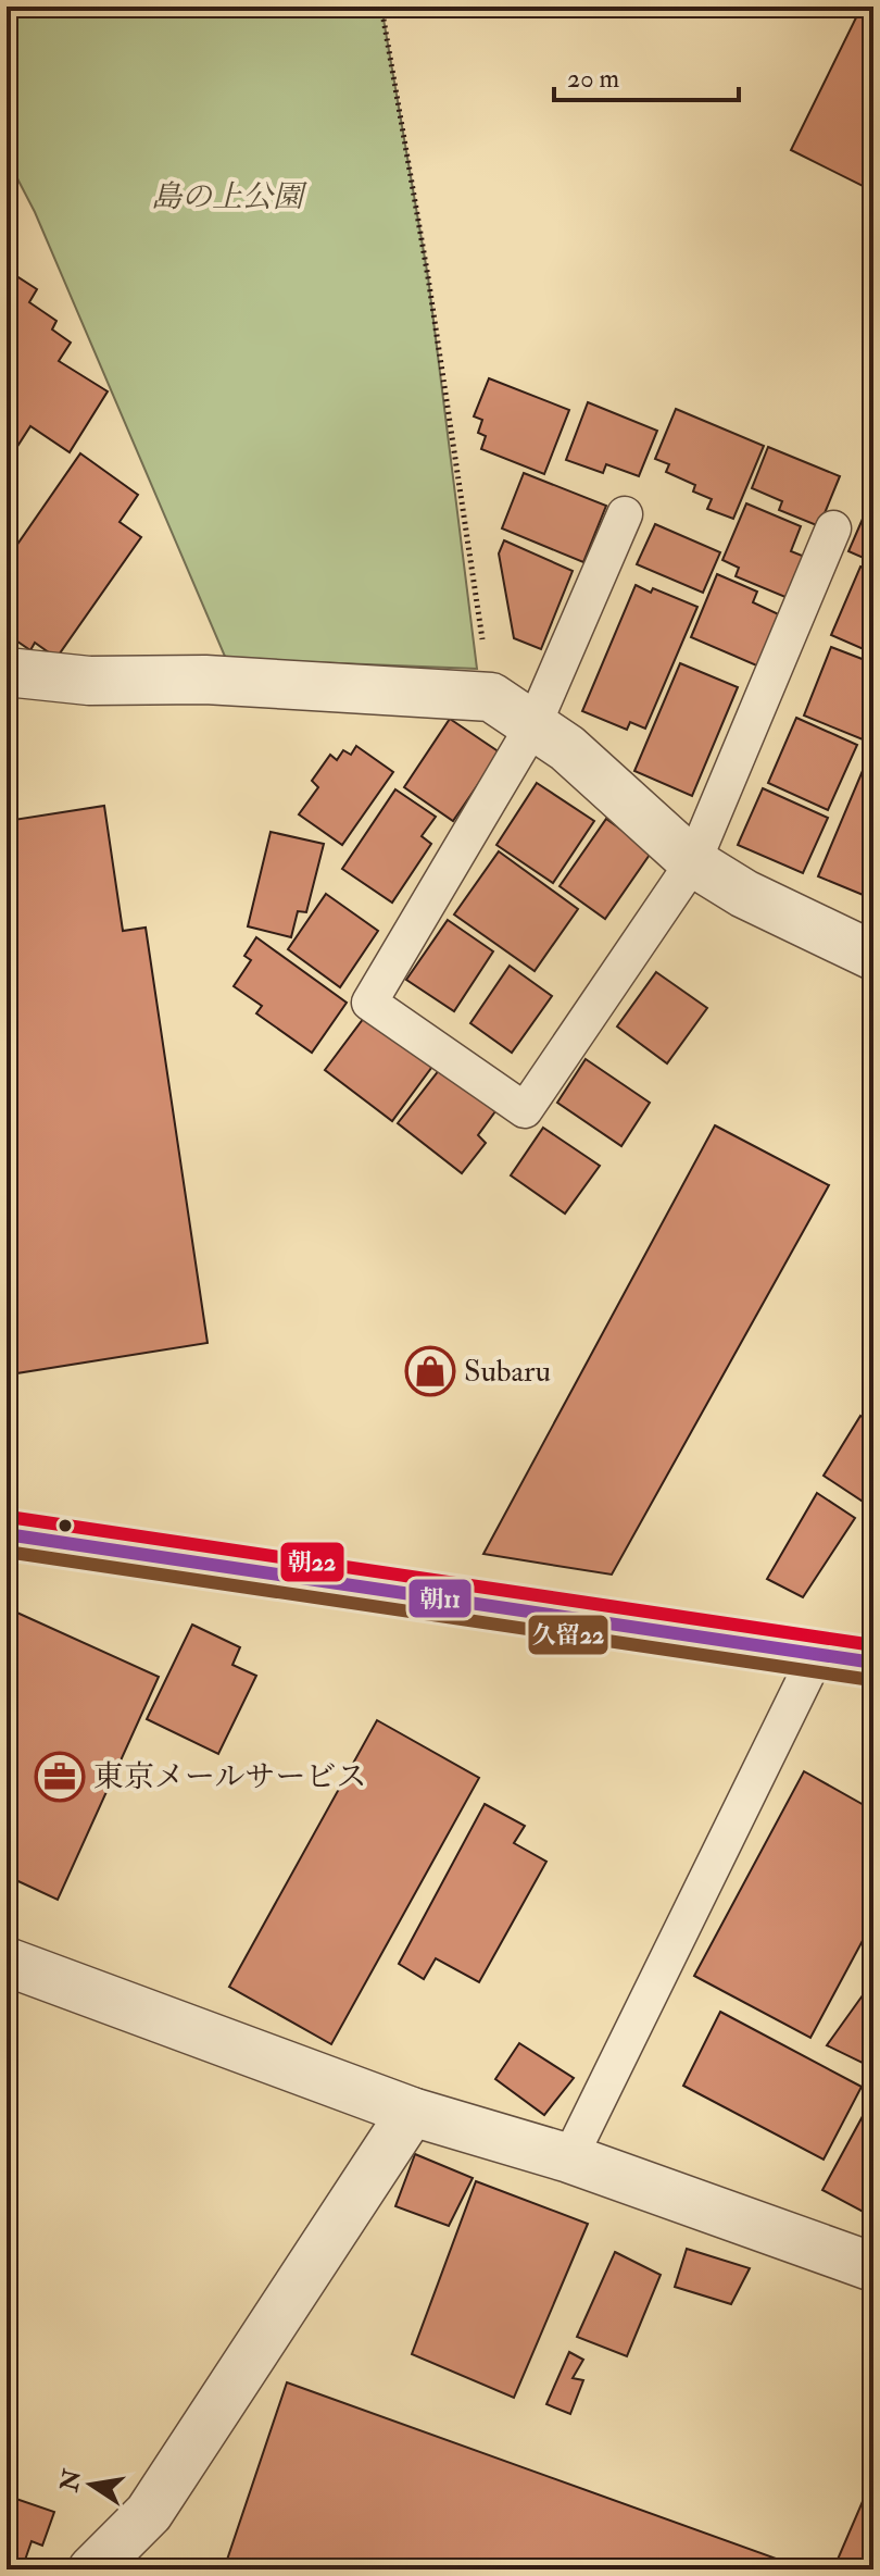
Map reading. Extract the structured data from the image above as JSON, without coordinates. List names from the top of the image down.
{
  "parks": ["島の上公園"],
  "places": {
    "shop": ["Subaru"],
    "office": ["東京メールサービス"]
  },
  "lines": ["transit line 朝22", "transit line 朝11", "transit line 久留22"],
  "scale_bar": "20 m",
  "north": "left"
}
